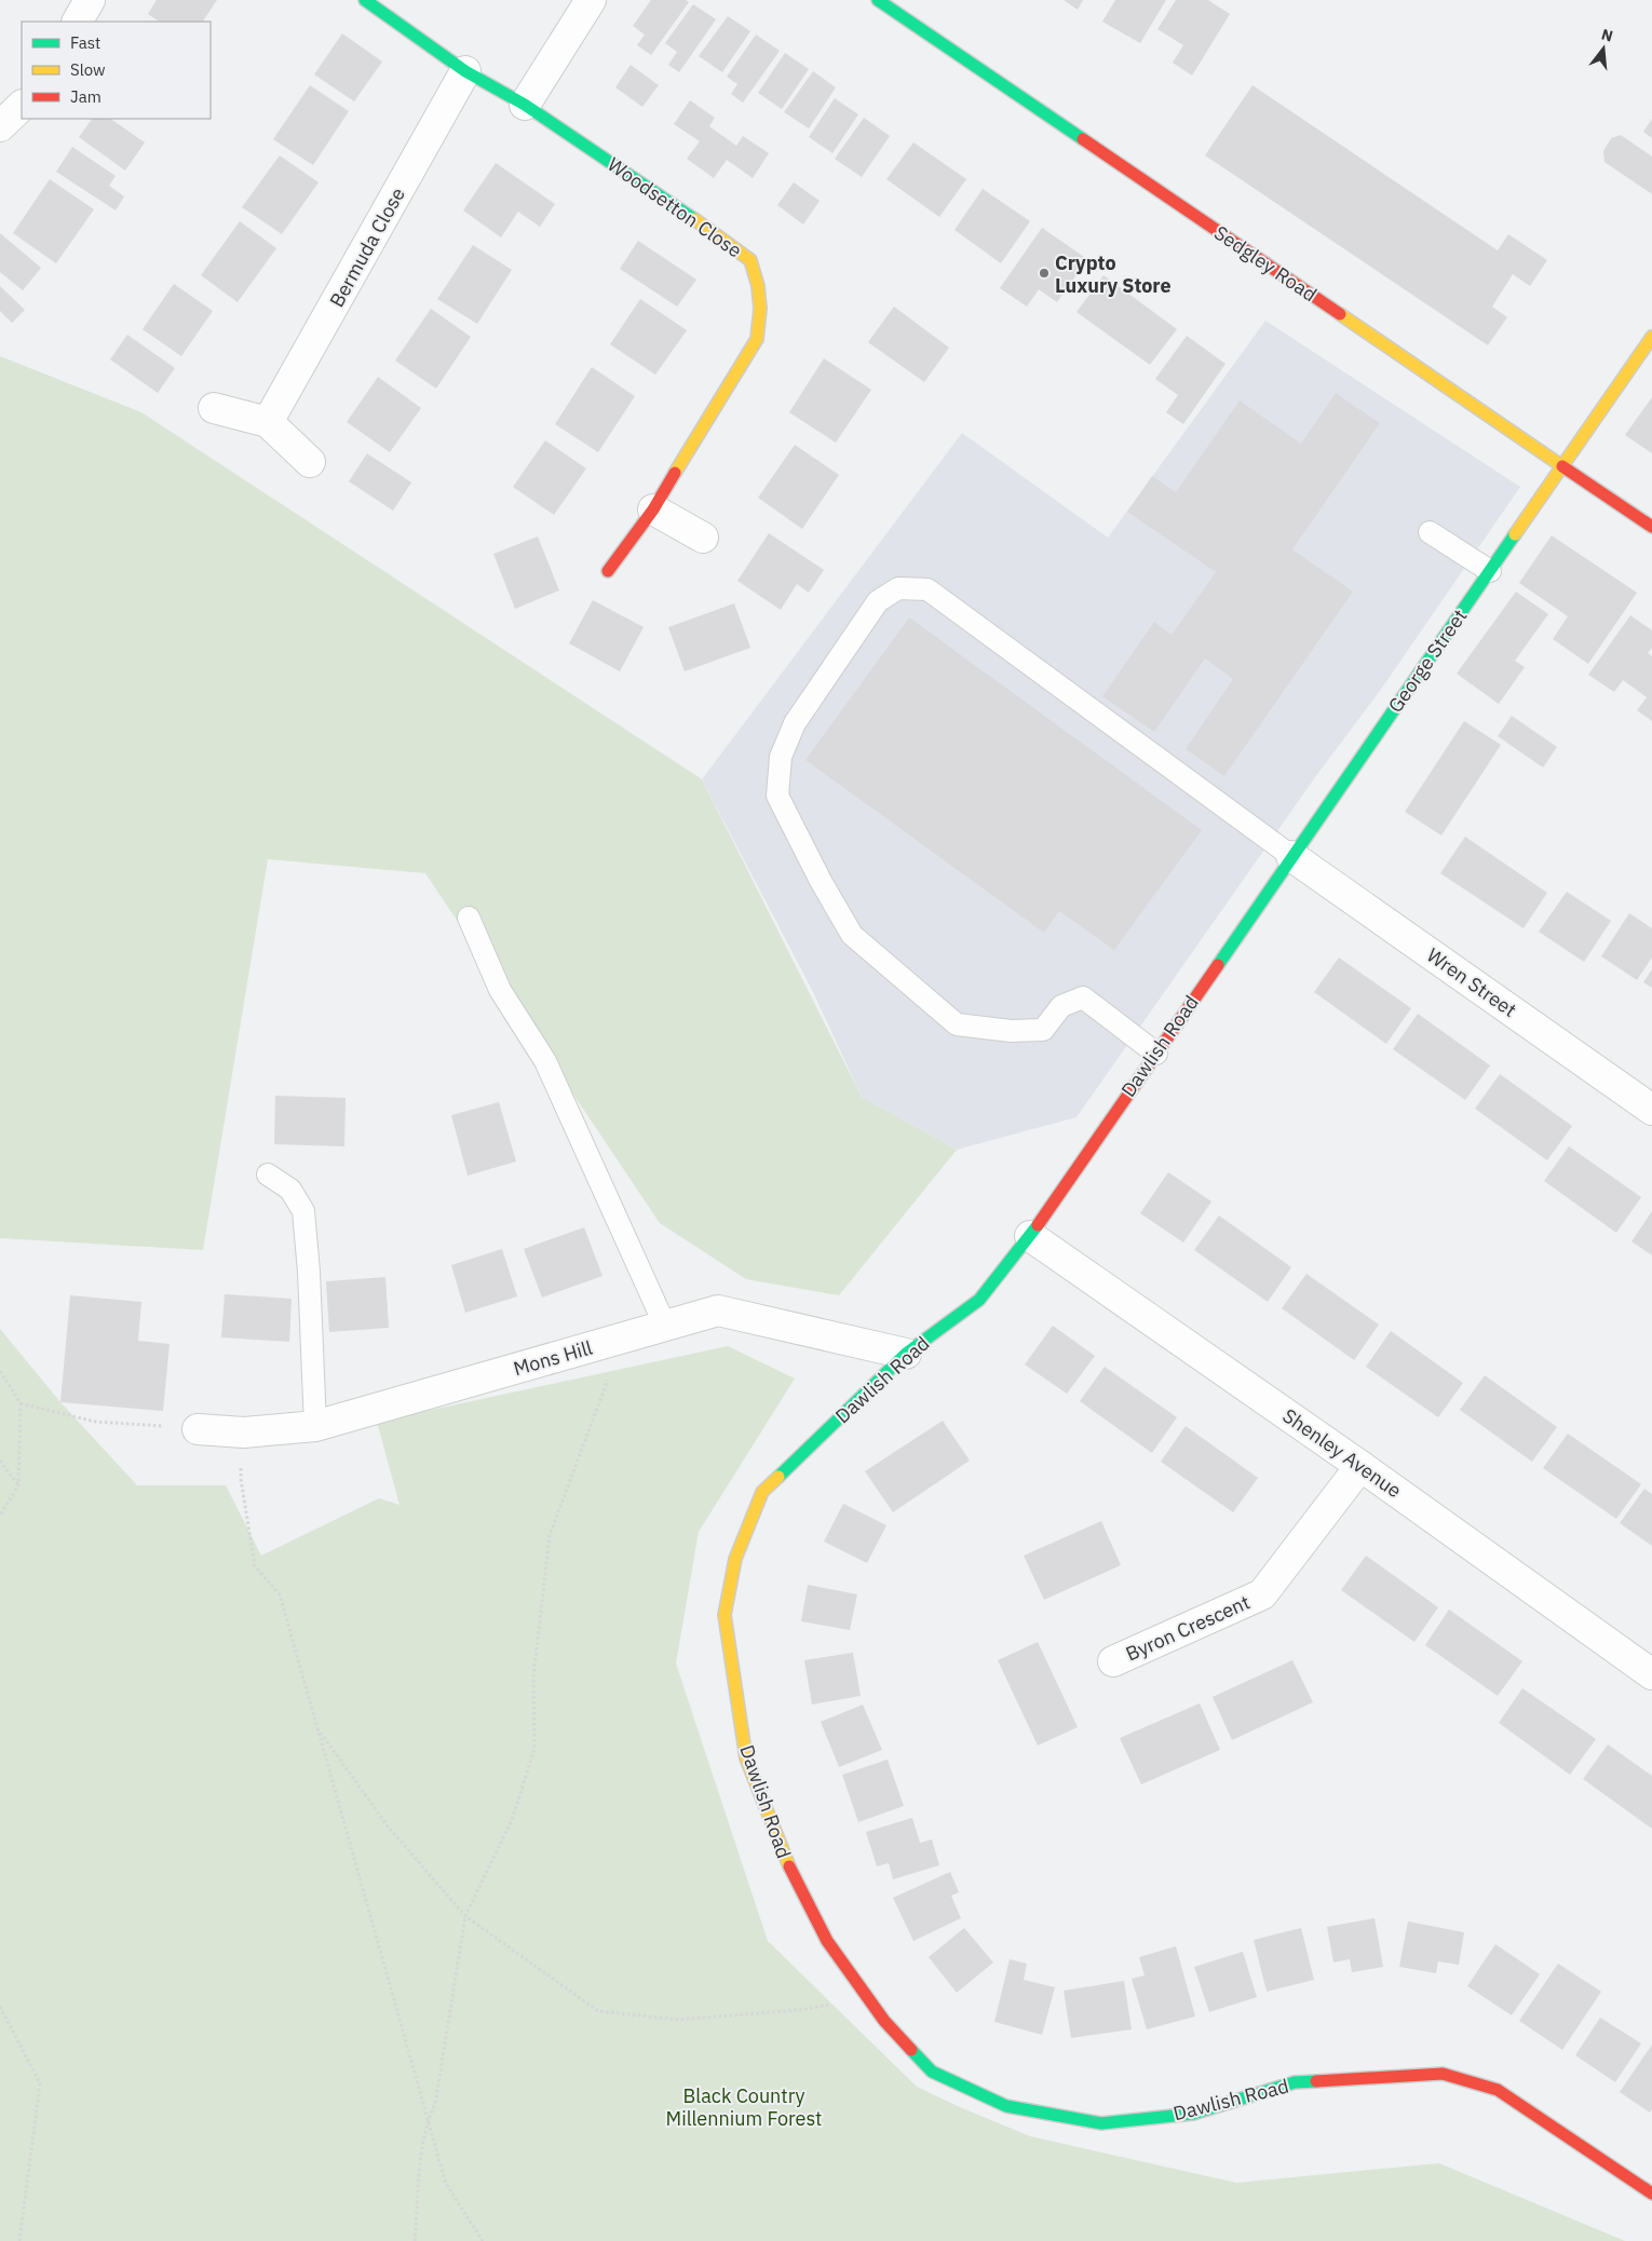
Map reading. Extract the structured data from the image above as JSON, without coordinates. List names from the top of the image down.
{
  "streets": {
    "street": [
      "Woodsetton Close",
      "Bermuda Close",
      "Sedgley Road",
      "George Street",
      "Wren Street",
      "Dawlish Road",
      "Mons Hill",
      "Shenley Avenue",
      "Byron Crescent"
    ]
  },
  "crossings": [
    ["Woodsetton Close", "Bermuda Close"],
    ["Sedgley Road", "George Street"],
    ["George Street", "Wren Street"],
    ["George Street", "Dawlish Road"],
    ["Wren Street", "Dawlish Road"],
    ["Dawlish Road", "Mons Hill"],
    ["Dawlish Road", "Shenley Avenue"],
    ["Shenley Avenue", "Byron Crescent"]
  ],
  "parks": ["Black Country Millennium Forest"],
  "places": ["Crypto Luxury Store"],
  "legend": ["Fast", "Slow", "Jam"],
  "north": "top"
}
